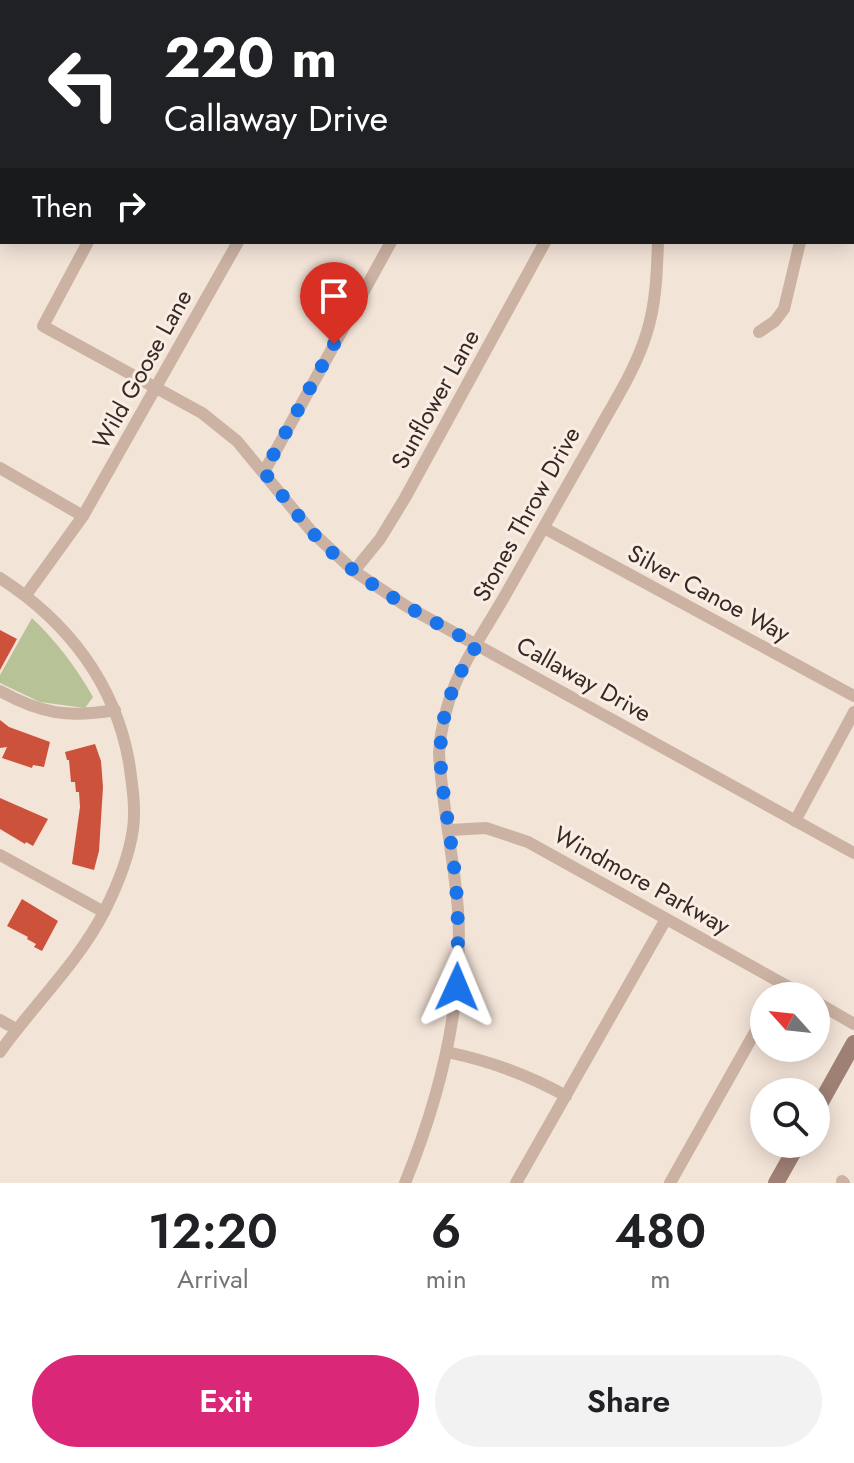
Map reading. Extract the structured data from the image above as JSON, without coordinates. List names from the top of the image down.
{
  "streets": {
    "street": [
      "Wild Goose Lane",
      "Sunflower Lane",
      "Stones Throw Drive",
      "Silver Canoe Way",
      "Callaway Drive",
      "Windmore Parkway"
    ]
  },
  "crossings": [
    ["Wild Goose Lane", "Callaway Drive"],
    ["Sunflower Lane", "Callaway Drive"],
    ["Stones Throw Drive", "Silver Canoe Way"],
    ["Stones Throw Drive", "Callaway Drive"],
    ["Stones Throw Drive", "Windmore Parkway"]
  ],
  "north": "top left",
  "page": {
    "turn": ["220 m", "Callaway Drive"],
    "then": "Then",
    "eta": [
      "12:20",
      "Arrival",
      "6",
      "min",
      "480",
      "m"
    ],
    "buttons": ["Exit", "Share"]
  }
}
